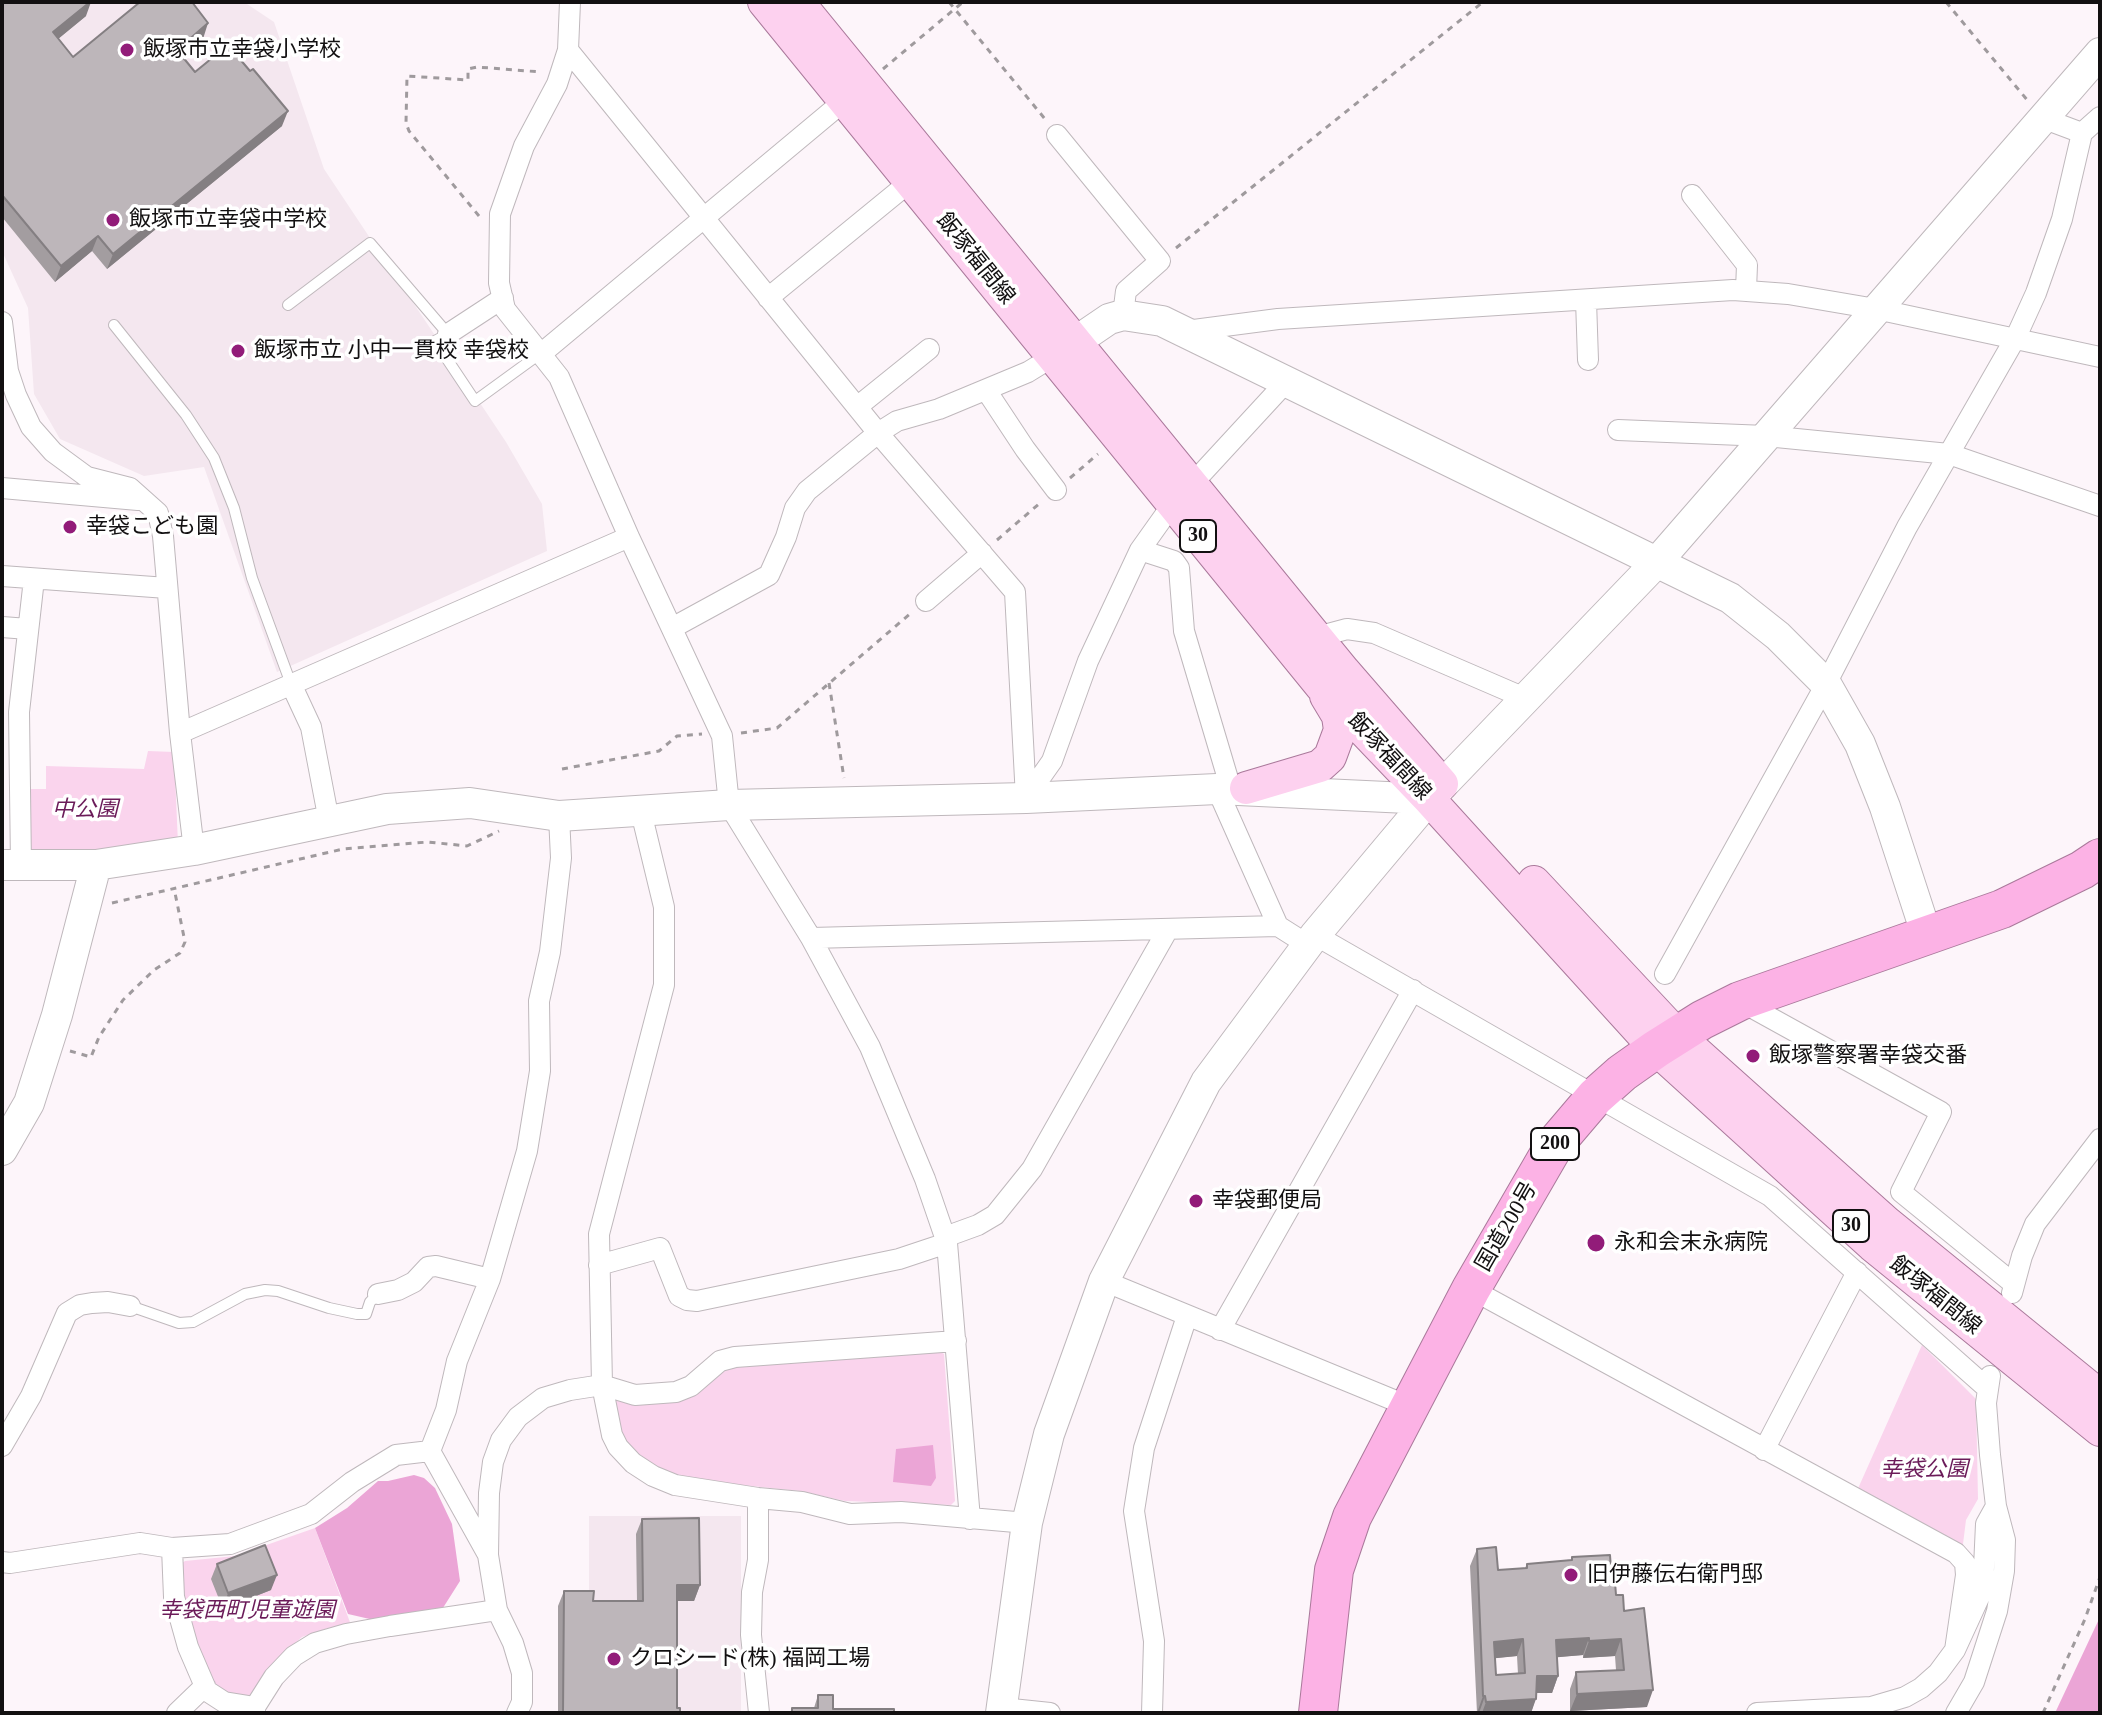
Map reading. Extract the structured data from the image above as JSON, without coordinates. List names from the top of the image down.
{
  "streets": {
    "highway": ["200", "国道200号"],
    "main road": ["飯塚福間線", "30"]
  },
  "crossings": [
    ["飯塚福間線", "国道200号"]
  ],
  "parks": ["中公園", "幸袋公園", "幸袋西町児童遊園"],
  "places": [
    "飯塚市立幸袋小学校",
    "飯塚市立幸袋中学校",
    "飯塚市立 小中一貫校 幸袋校",
    "幸袋こども園",
    "飯塚警察署幸袋交番",
    "幸袋郵便局",
    "永和会末永病院",
    "旧伊藤伝右衛門邸",
    "クロシード(株) 福岡工場"
  ]
}
